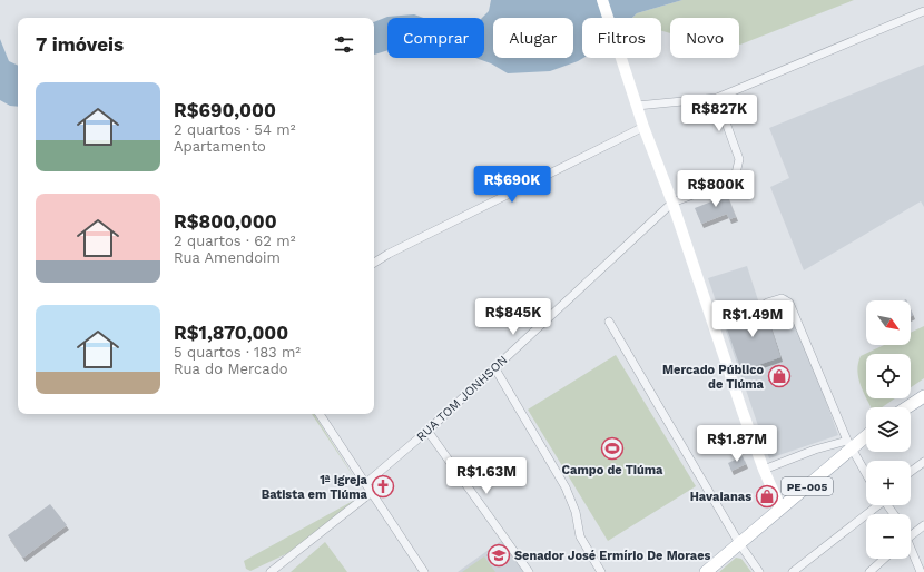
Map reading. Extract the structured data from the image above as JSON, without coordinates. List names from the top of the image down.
{
  "streets": {
    "main road": ["PE-005"],
    "street": ["RUA TOM JONHSON"]
  },
  "places": {
    "shop": ["Mercado Público de Tiúma", "Havaianas"],
    "sports": ["Campo de Tiúma"],
    "church": ["1ª Igreja Batista em Tiúma"],
    "school or university": ["Senador José Ermírio De Moraes"]
  },
  "north": "bottom right",
  "page": {
    "chip": [
      "Comprar",
      "Alugar",
      "Filtros",
      "Novo"
    ],
    "heading": "7 imóveis",
    "list": [
      {
        "name": "R$690,000",
        "note": "2 quartos · 54 m² · Apartamento"
      },
      {
        "name": "R$800,000",
        "note": "2 quartos · 62 m² · Rua Amendoim"
      },
      {
        "name": "R$1,870,000",
        "note": "5 quartos · 183 m² · Rua do Mercado"
      }
    ],
    "price": [
      "R$827K",
      "R$690K",
      "R$800K",
      "R$845K",
      "R$1.49M",
      "R$1.87M",
      "R$1.63M"
    ],
    "map_buttons": ["+", "−"]
  }
}
